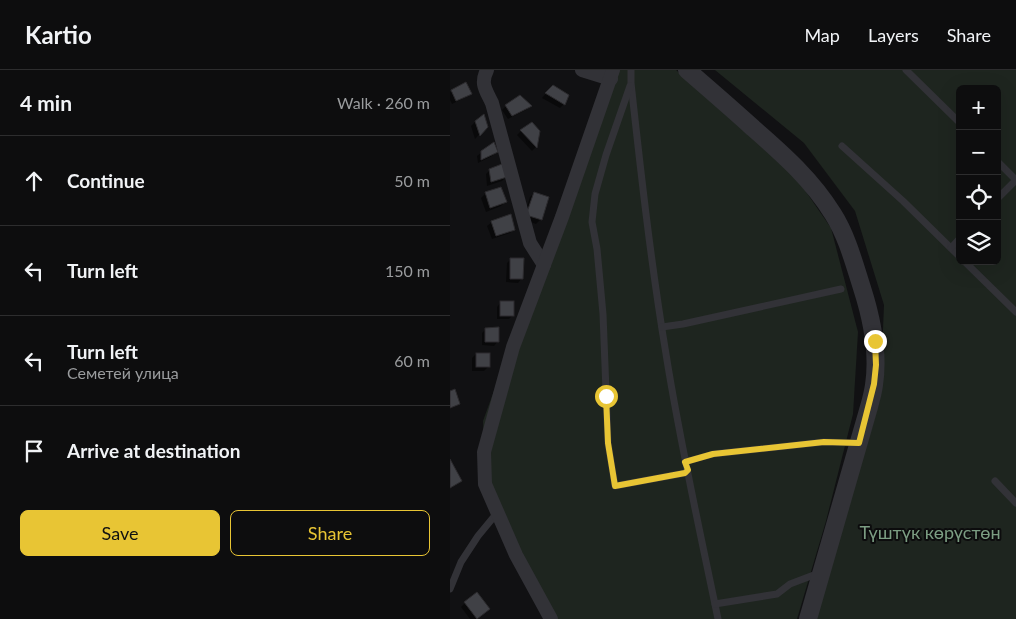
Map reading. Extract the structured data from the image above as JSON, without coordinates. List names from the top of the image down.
{
  "parks": ["Түштүк көрүстөн"],
  "page": {
    "header": "Kartio",
    "nav": ["Map", "Layers", "Share"],
    "heading": ["4 min", "Walk · 260 m"],
    "map_buttons": ["+", "−"],
    "list": [
      ["Continue", "50 m"],
      ["Turn left", "150 m"],
      ["Turn left", "Семетей улица", "60 m"],
      "Arrive at destination"
    ],
    "buttons": ["Save", "Share"]
  }
}
